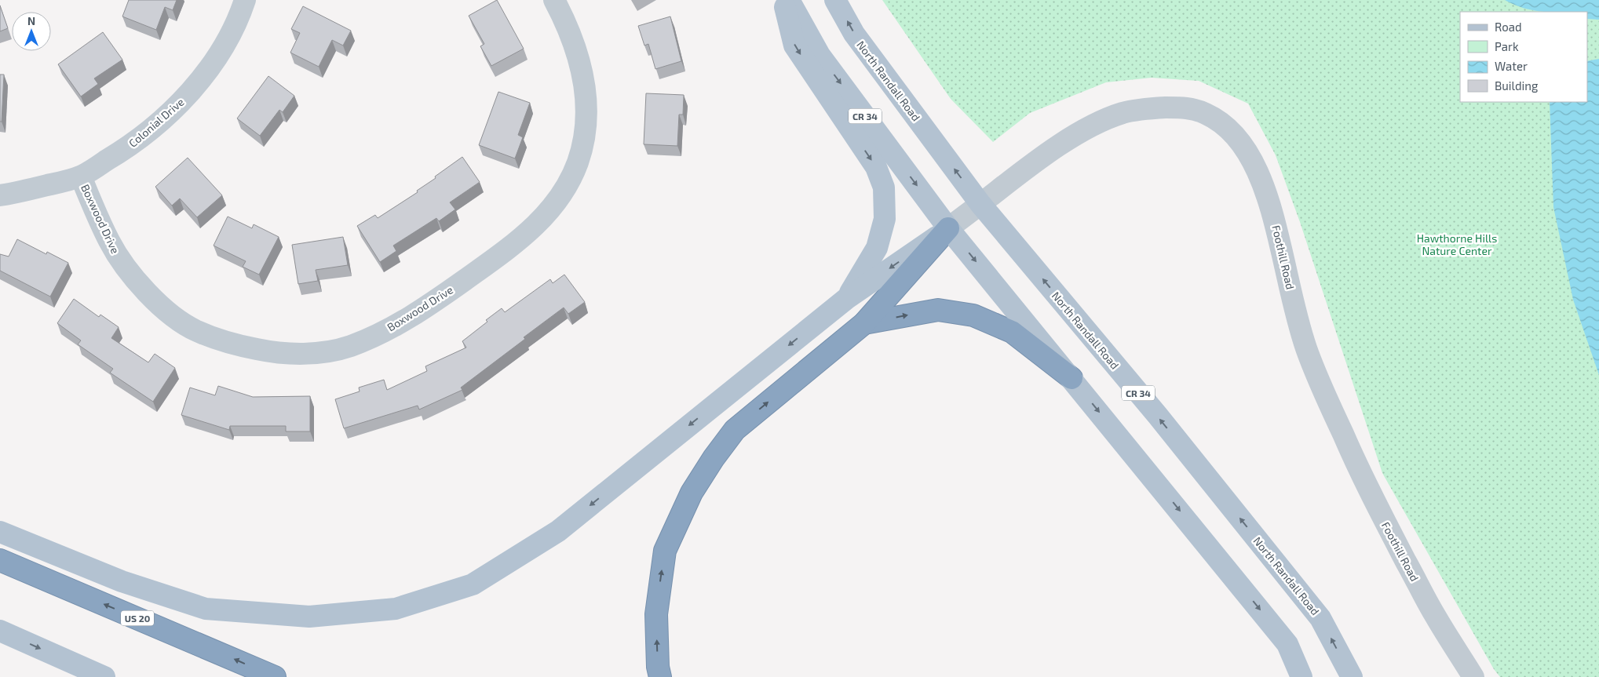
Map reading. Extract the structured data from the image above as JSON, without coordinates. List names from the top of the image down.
{
  "streets": {
    "highway": ["US 20"],
    "main road": ["North Randall Road", "CR 34"],
    "street": ["Colonial Drive", "Boxwood Drive", "Foothill Road"]
  },
  "crossings": [
    ["North Randall Road", "Foothill Road"],
    ["CR 34", "Foothill Road"],
    ["Colonial Drive", "Boxwood Drive"]
  ],
  "parks": ["Hawthorne Hills Nature Center"],
  "legend": [
    "Road",
    "Park",
    "Water",
    "Building"
  ],
  "north": "top"
}
